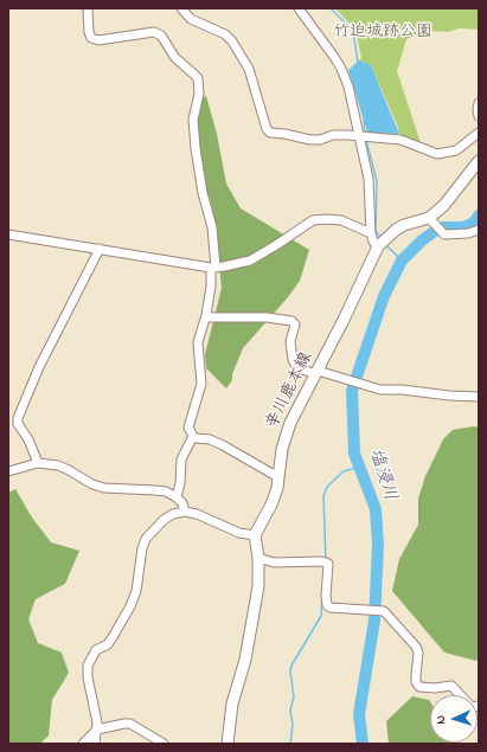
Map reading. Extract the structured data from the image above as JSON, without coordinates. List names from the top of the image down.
{
  "streets": {
    "main road": ["辛川鹿本線"]
  },
  "water": ["塩浸川"],
  "parks": ["竹迫城跡公園"],
  "north": "left"
}
